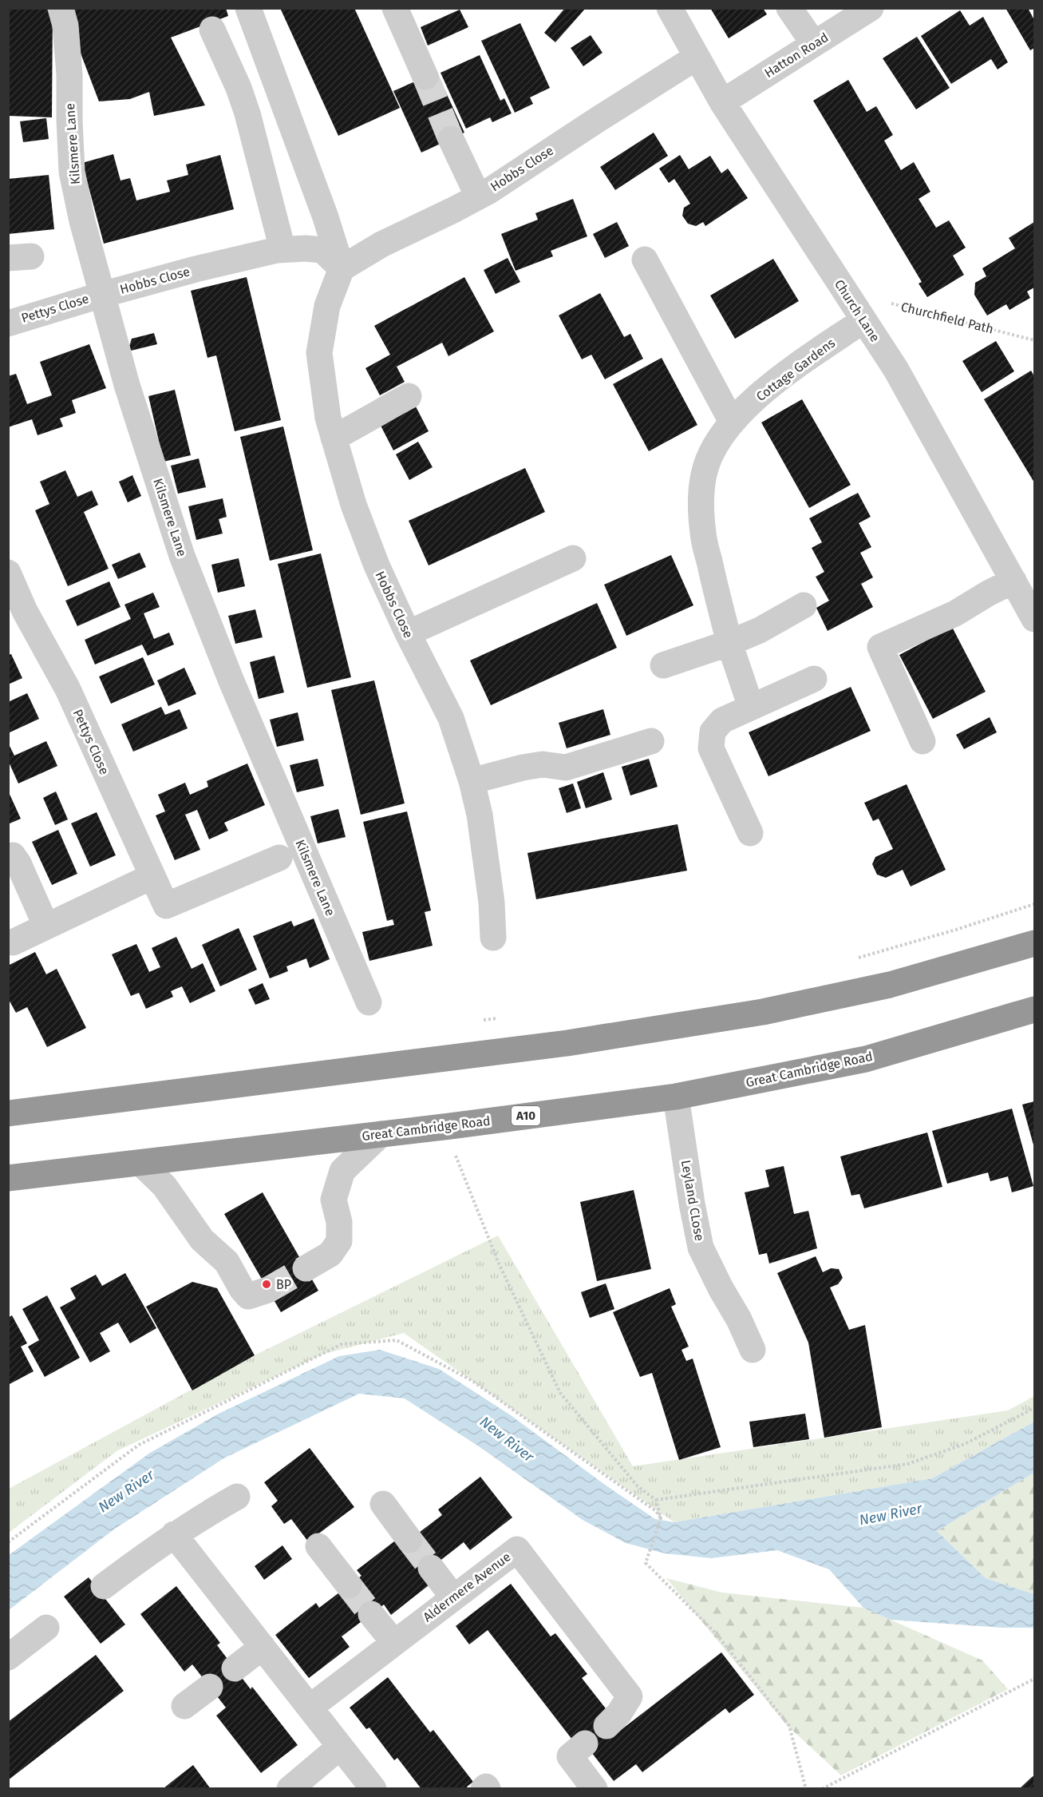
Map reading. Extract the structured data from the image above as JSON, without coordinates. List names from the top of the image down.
{
  "streets": {
    "highway": ["Great Cambridge Road", "A10"],
    "street": [
      "Hatton Road",
      "Kilsmere Lane",
      "Hobbs Close",
      "Pettys Close",
      "Church Lane",
      "Cottage Gardens",
      "Leyland CLose",
      "Aldermere Avenue"
    ],
    "path": ["Churchfield Path"]
  },
  "crossings": [
    ["Hatton Road", "Church Lane"],
    ["Kilsmere Lane", "Hobbs Close"],
    ["Kilsmere Lane", "Pettys Close"],
    ["Hobbs Close", "Pettys Close"],
    ["Hobbs Close", "Church Lane"],
    ["Church Lane", "Churchfield Path"],
    ["Church Lane", "Cottage Gardens"],
    ["Churchfield Path", "Cottage Gardens"],
    ["Great Cambridge Road", "Leyland CLose"]
  ],
  "water": ["New River"],
  "places": ["BP"]
}
